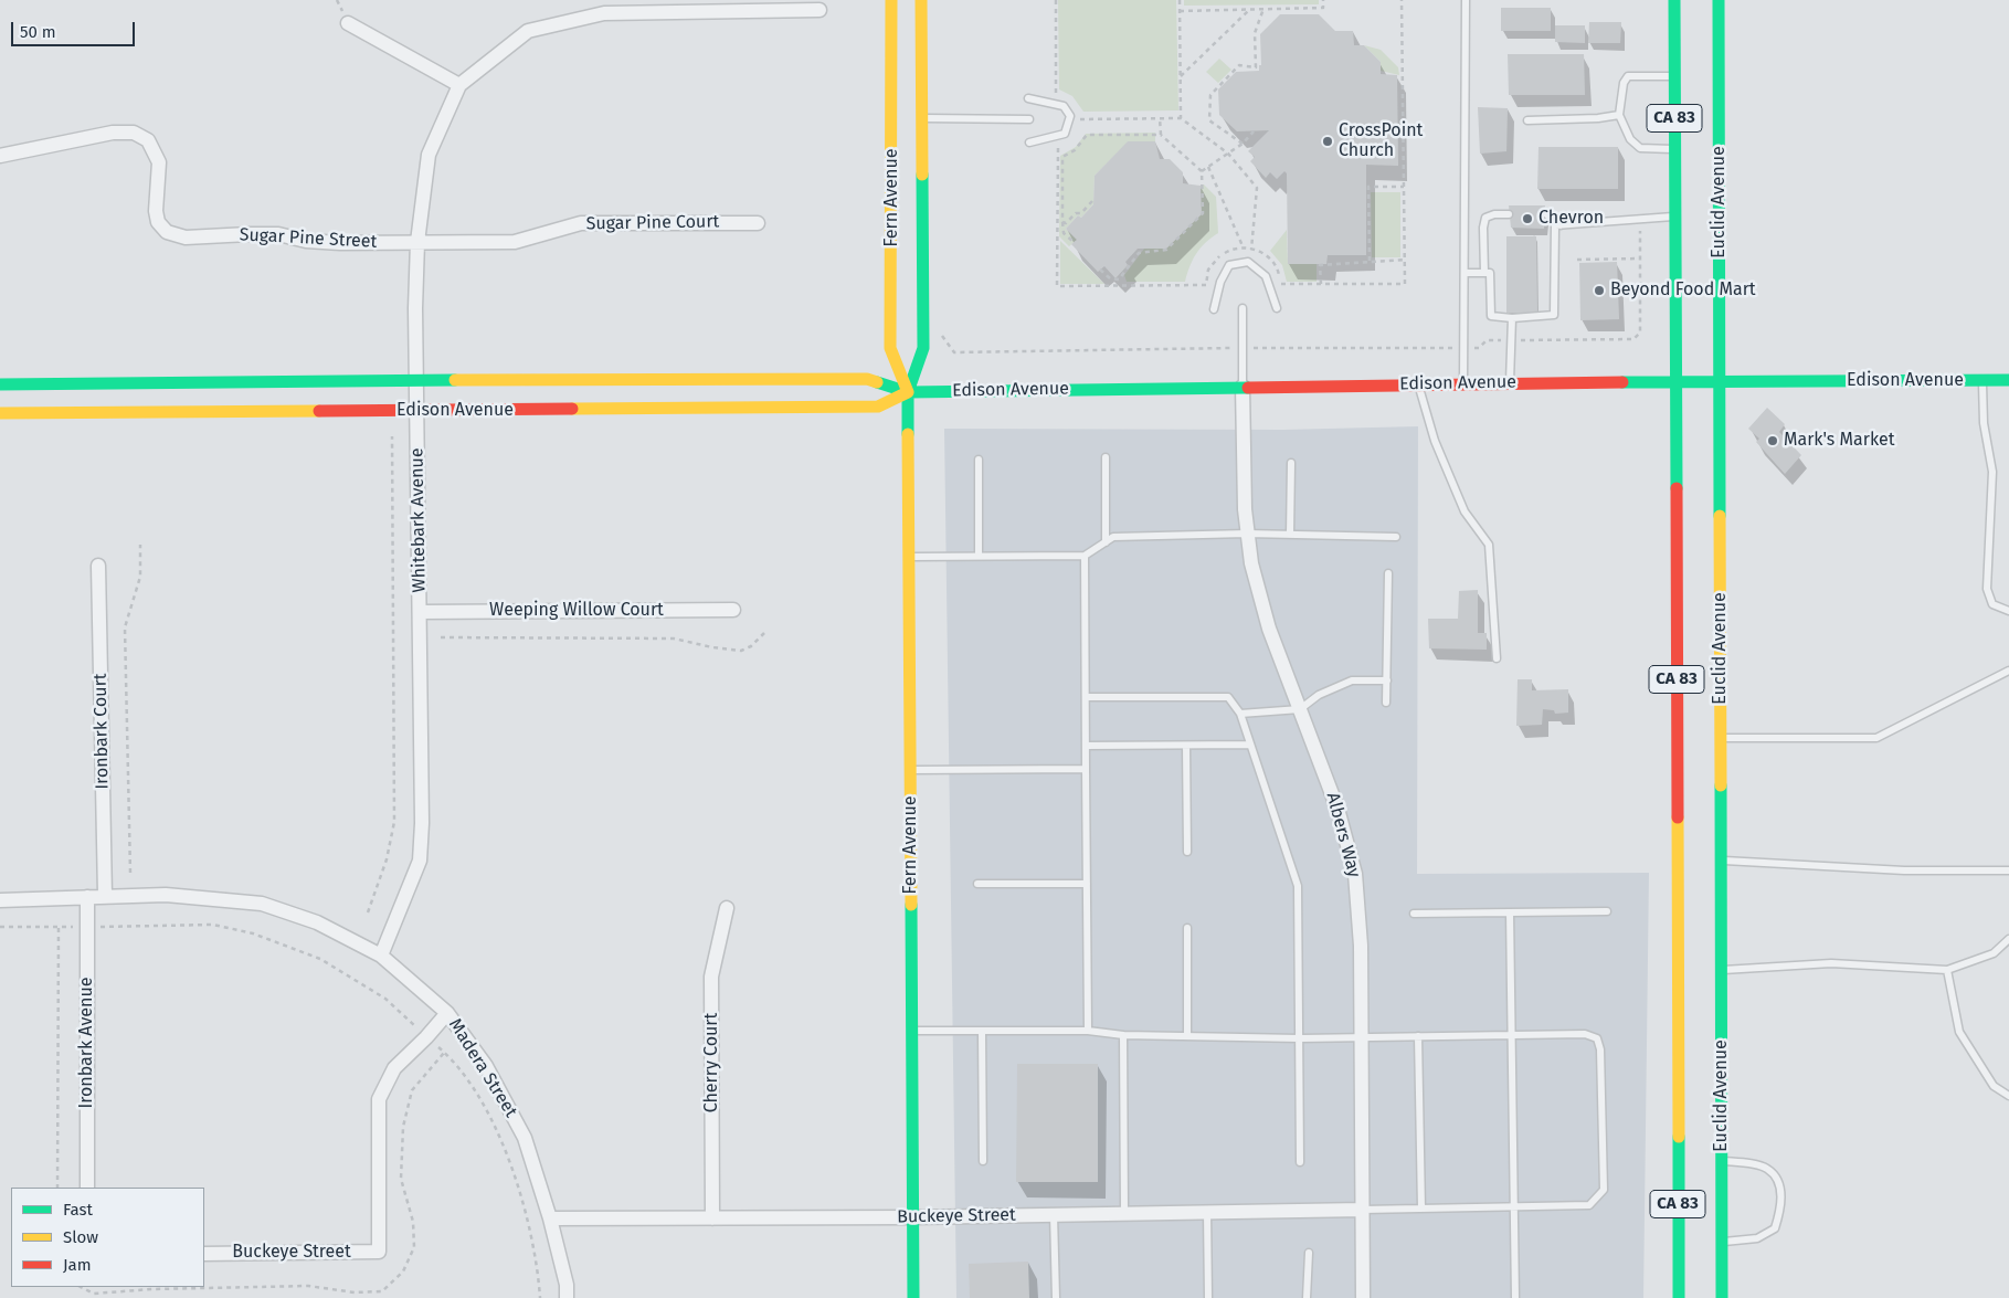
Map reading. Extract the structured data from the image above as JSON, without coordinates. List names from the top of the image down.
{
  "streets": {
    "main road": [
      "CA 83",
      "Fern Avenue",
      "Euclid Avenue",
      "Edison Avenue"
    ],
    "street": [
      "Sugar Pine Court",
      "Sugar Pine Street",
      "Whitebark Avenue",
      "Weeping Willow Court",
      "Ironbark Court",
      "Albers Way",
      "Ironbark Avenue",
      "Cherry Court",
      "Madera Street",
      "Buckeye Street"
    ]
  },
  "crossings": [
    ["CA 83", "Edison Avenue"],
    ["Fern Avenue", "Edison Avenue"],
    ["Fern Avenue", "Buckeye Street"],
    ["Euclid Avenue", "Edison Avenue"],
    ["Sugar Pine Court", "Sugar Pine Street"],
    ["Sugar Pine Court", "Whitebark Avenue"],
    ["Sugar Pine Street", "Whitebark Avenue"],
    ["Edison Avenue", "Whitebark Avenue"],
    ["Edison Avenue", "Albers Way"],
    ["Whitebark Avenue", "Weeping Willow Court"],
    ["Whitebark Avenue", "Madera Street"],
    ["Ironbark Court", "Madera Street"],
    ["Albers Way", "Buckeye Street"],
    ["Ironbark Avenue", "Madera Street"],
    ["Cherry Court", "Buckeye Street"],
    ["Madera Street", "Buckeye Street"]
  ],
  "places": [
    "CrossPoint Church",
    "Chevron",
    "Beyond Food Mart",
    "Mark's Market"
  ],
  "legend": ["Fast", "Slow", "Jam"],
  "scale_bar": "50 m"
}
